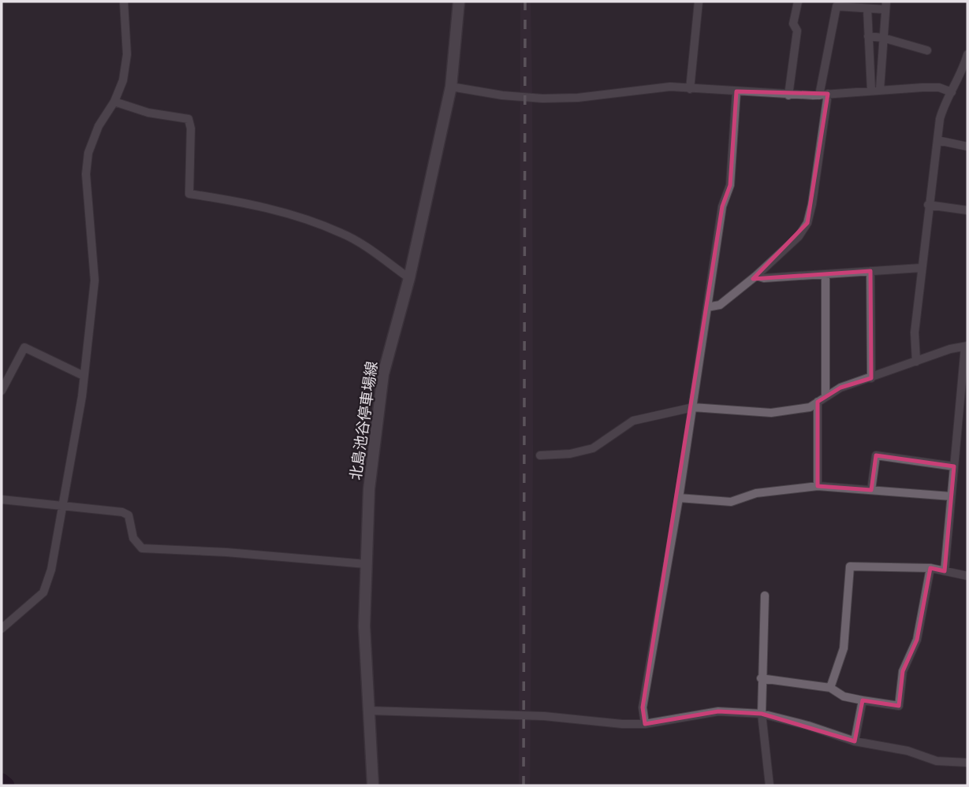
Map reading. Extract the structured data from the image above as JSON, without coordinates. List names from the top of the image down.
{
  "streets": {
    "main road": ["北島池谷停車場線"]
  }
}
